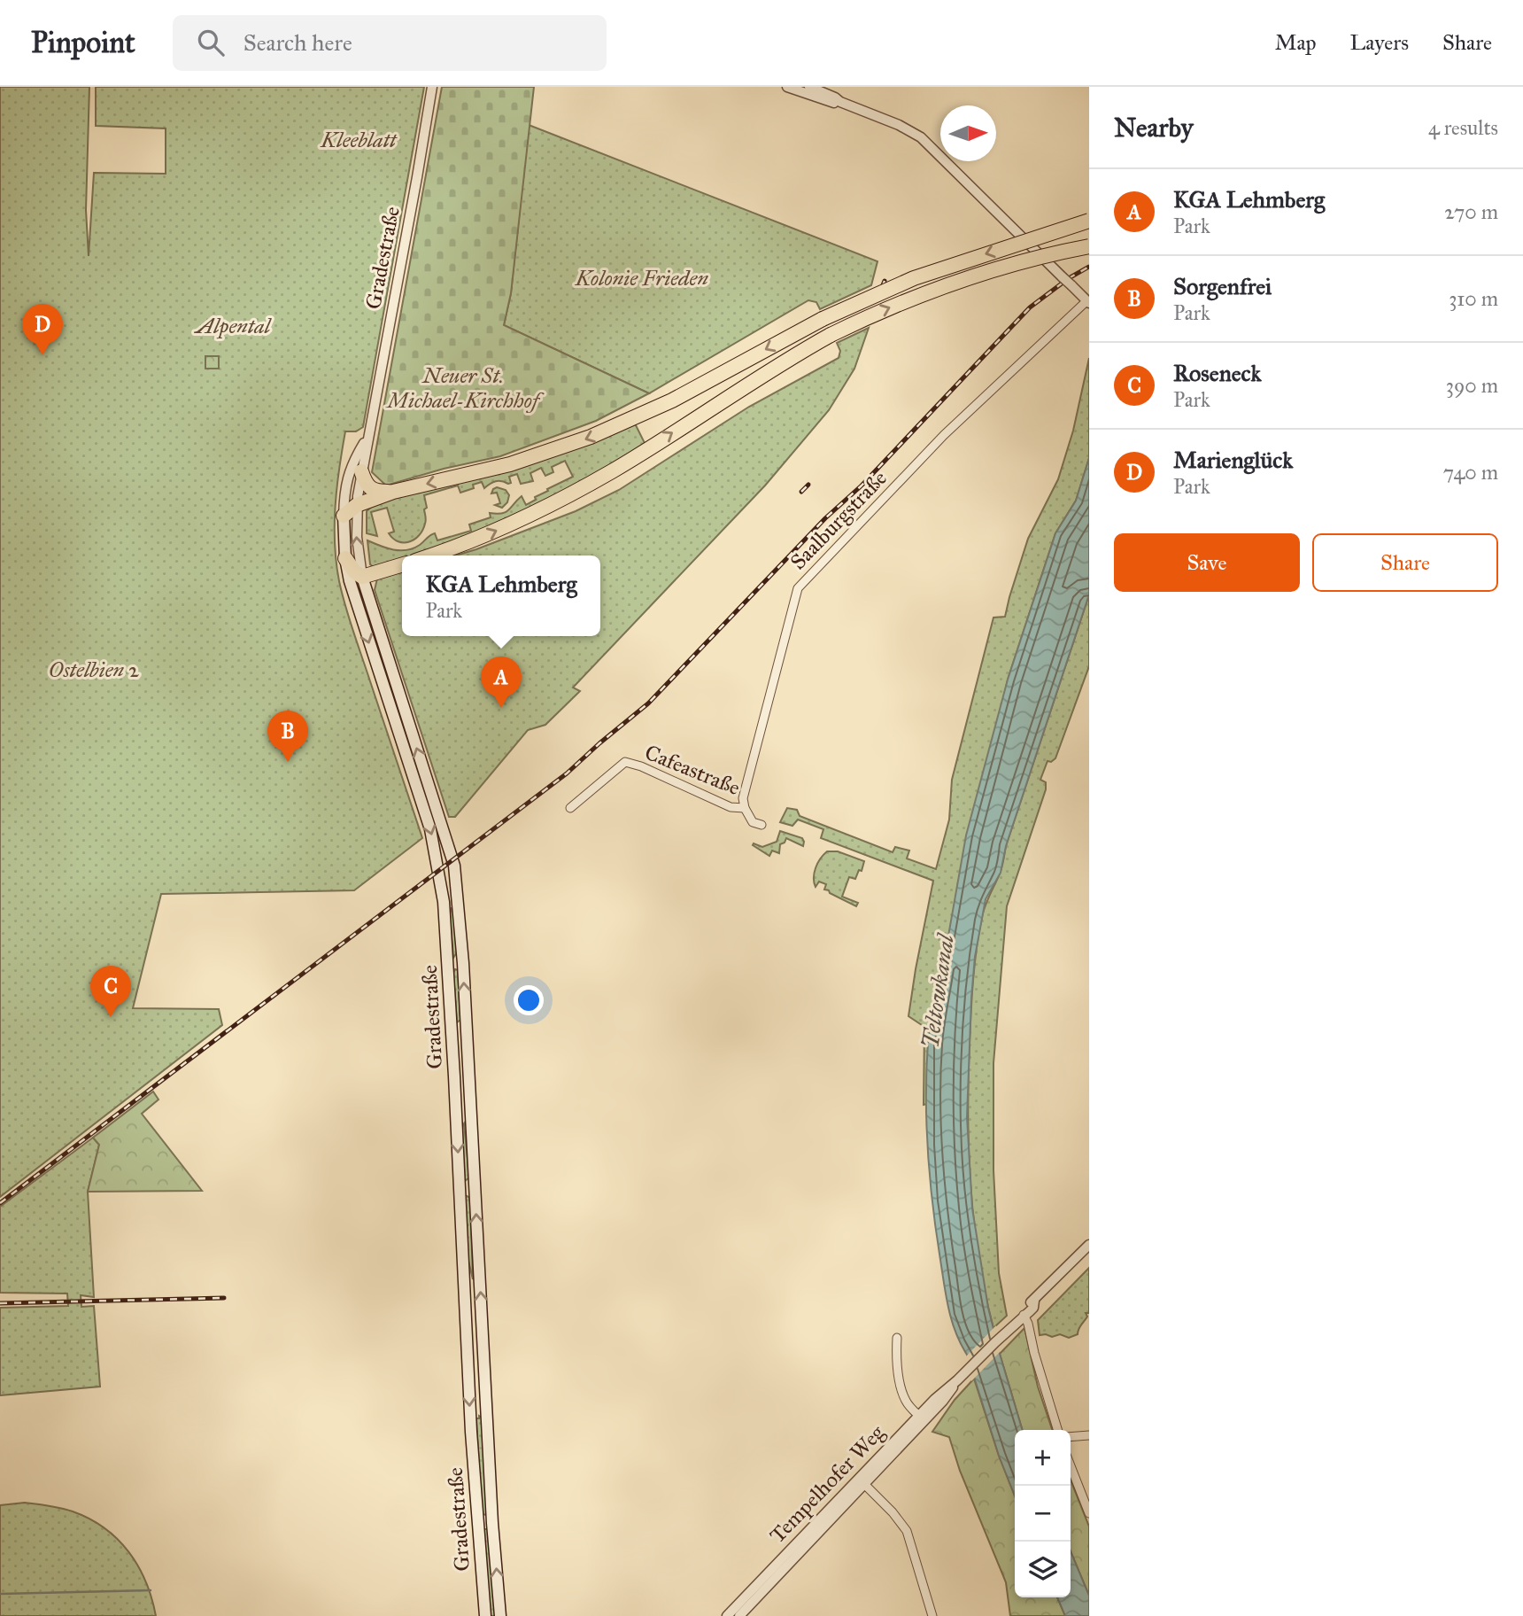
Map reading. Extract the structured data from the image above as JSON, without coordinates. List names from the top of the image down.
{
  "streets": {
    "main road": ["Gradestraße"],
    "street": ["Saalburgstraße", "Cafeastraße", "Tempelhofer Weg"]
  },
  "crossings": [
    ["Saalburgstraße", "Cafeastraße"]
  ],
  "water": ["Teltowkanal"],
  "parks": [
    "Kleeblatt",
    "Kolonie Frieden",
    "Alpental",
    "Neuer St. Michael-Kirchhof",
    "Ostelbien 2"
  ],
  "north": "right",
  "page": {
    "header": "Pinpoint",
    "search": "Search here",
    "nav": ["Map", "Layers", "Share"],
    "heading": ["Nearby", "4 results"],
    "list": [
      {
        "mark": "A",
        "name": "KGA Lehmberg",
        "note": "Park",
        "value": "270 m"
      },
      {
        "mark": "B",
        "name": "Sorgenfrei",
        "note": "Park",
        "value": "310 m"
      },
      {
        "mark": "C",
        "name": "Roseneck",
        "note": "Park",
        "value": "390 m"
      },
      {
        "mark": "D",
        "name": "Marienglück",
        "note": "Park",
        "value": "740 m"
      }
    ],
    "pins": [
      "D",
      "A",
      "B",
      "C"
    ],
    "buttons": ["Save", "Share"],
    "popup": ["KGA Lehmberg", "Park"],
    "map_buttons": ["+", "−"]
  }
}
